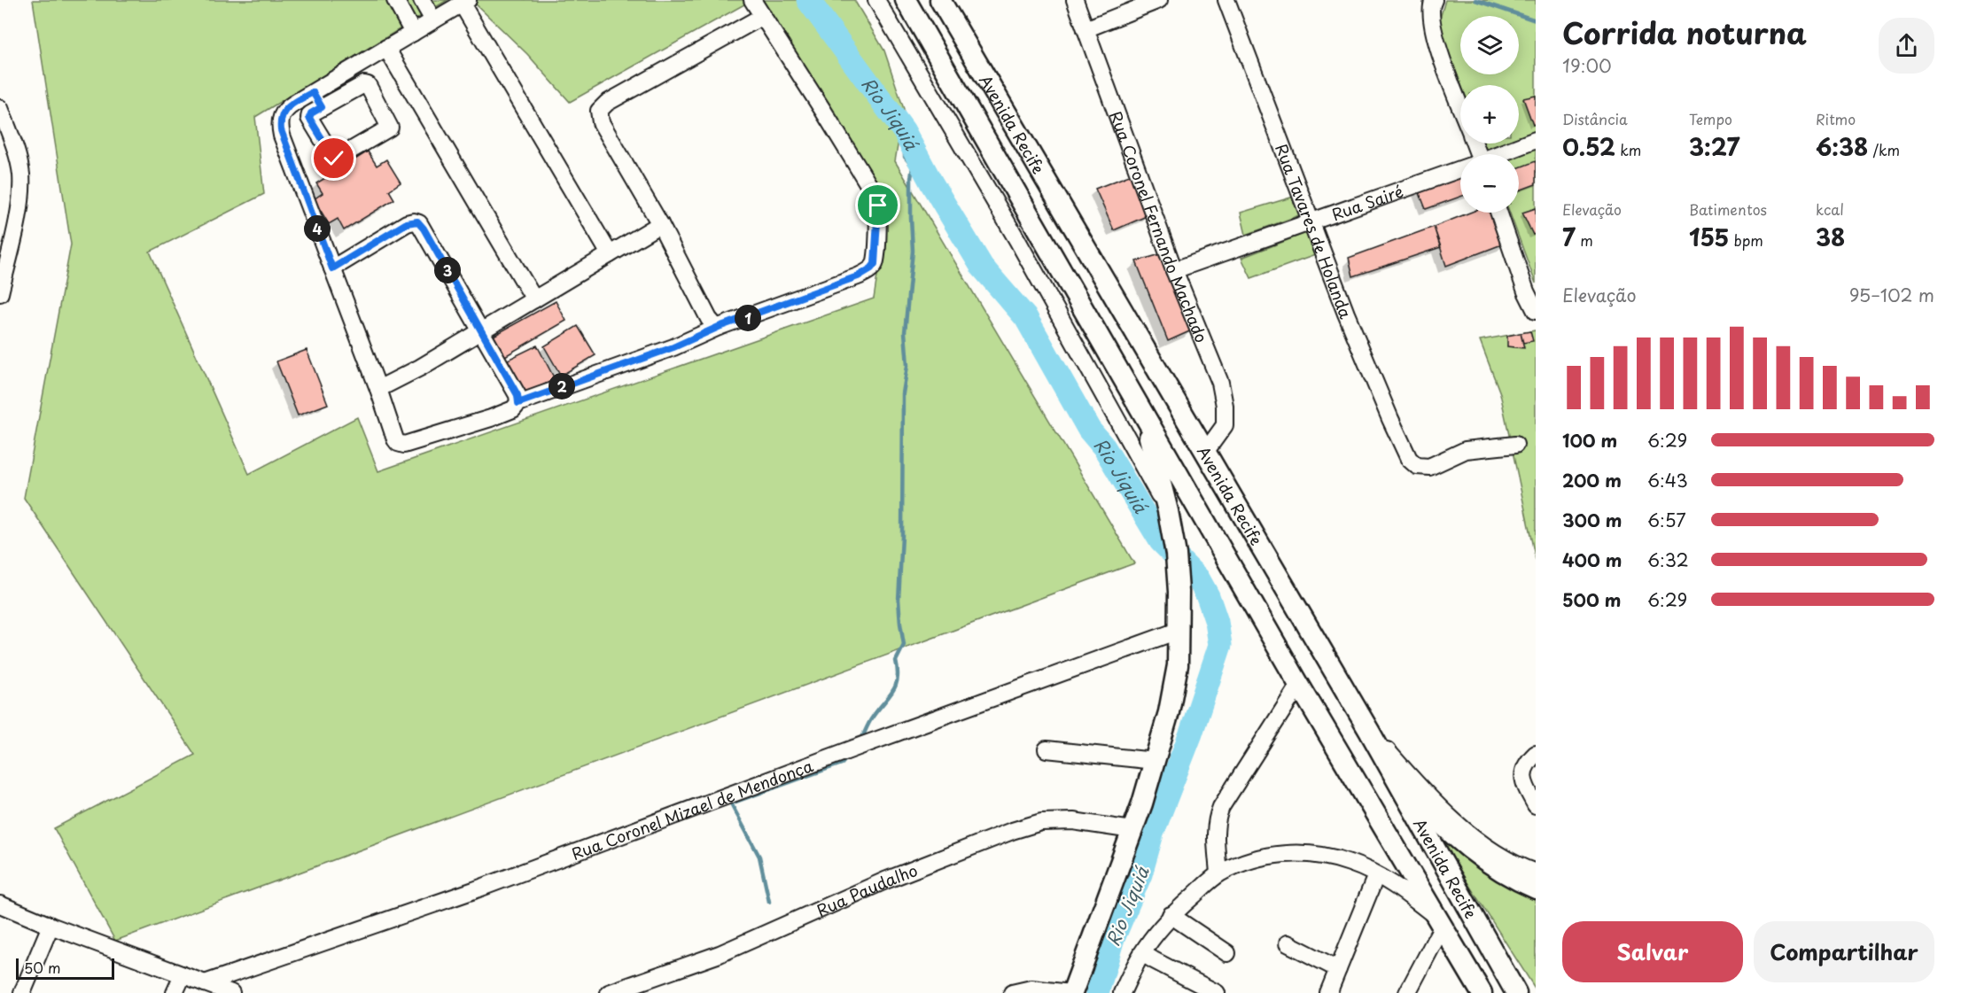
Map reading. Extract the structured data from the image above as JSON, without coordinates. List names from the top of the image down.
{
  "streets": {
    "main road": ["Avenida Recife"],
    "street": [
      "Rua Sairé",
      "Rua Coronel Fernando Machado",
      "Rua Tavares de Holanda",
      "Rua Coronel Mizael de Mendonça",
      "Rua Paudalho"
    ]
  },
  "crossings": [
    ["Avenida Recife", "Rua Coronel Fernando Machado"],
    ["Rua Sairé", "Rua Coronel Fernando Machado"],
    ["Rua Sairé", "Rua Tavares de Holanda"]
  ],
  "water": ["Rio Jiquiá"],
  "scale_bar": "50 m",
  "page": {
    "heading": ["Corrida noturna", "19:00"],
    "map_buttons": ["+", "−"],
    "stats": [
      ["Distância", "0.52 km"],
      ["Tempo", "3:27"],
      ["Ritmo", "6:38 /km"],
      ["Elevação", "7 m"],
      ["Batimentos", "155 bpm"],
      ["kcal", "38"]
    ],
    "pins": [
      "4",
      "3",
      "1",
      "2"
    ],
    "chart": ["Elevação", "95–102 m"],
    "list": [
      {
        "name": "100 m",
        "note": "6:29"
      },
      {
        "name": "200 m",
        "note": "6:43"
      },
      {
        "name": "300 m",
        "note": "6:57"
      },
      {
        "name": "400 m",
        "note": "6:32"
      },
      {
        "name": "500 m",
        "note": "6:29"
      }
    ],
    "buttons": ["Salvar", "Compartilhar"],
    "scale": "50 m"
  }
}
